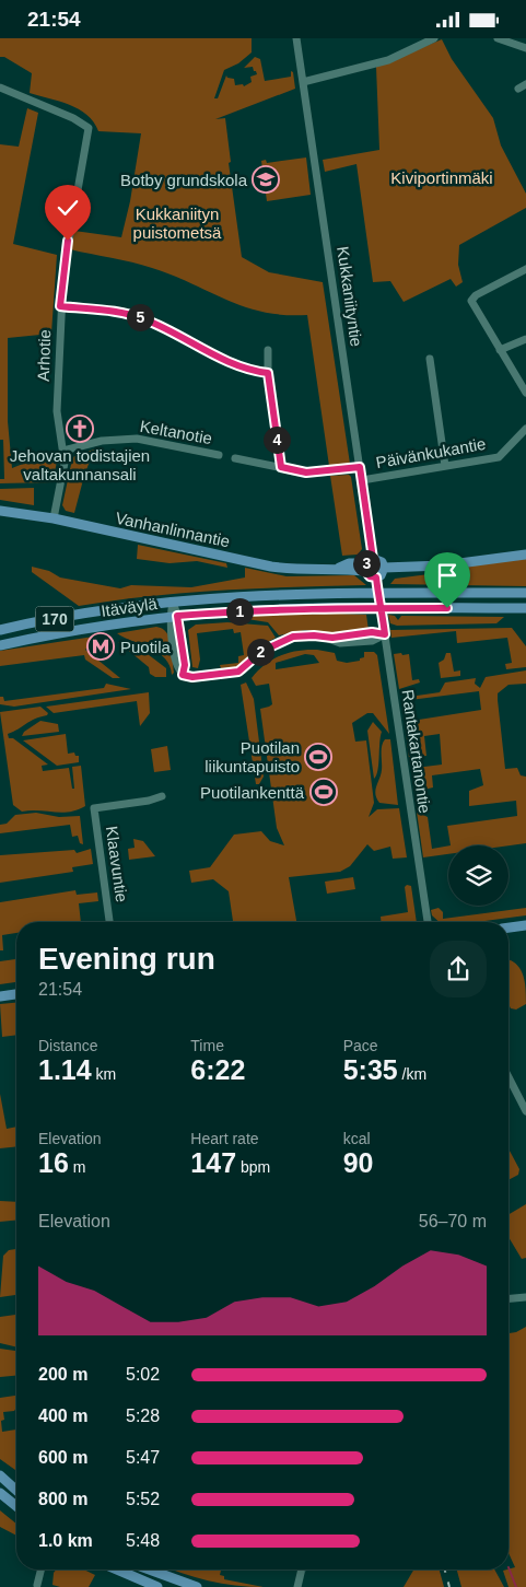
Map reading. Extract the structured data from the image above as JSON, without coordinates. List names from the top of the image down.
{
  "streets": {
    "main road": ["Vanhanlinnantie", "Itäväylä", "170"],
    "street": [
      "Kukkaniityntie",
      "Arhotie",
      "Keltanotie",
      "Päivänkukantie",
      "Rantakartanontie",
      "Klaavuntie"
    ]
  },
  "crossings": [
    ["Kukkaniityntie", "Päivänkukantie"],
    ["Kukkaniityntie", "Vanhanlinnantie"],
    ["Kukkaniityntie", "Rantakartanontie"],
    ["Arhotie", "Keltanotie"],
    ["Arhotie", "Vanhanlinnantie"],
    ["Vanhanlinnantie", "Rantakartanontie"]
  ],
  "parks": ["Kiviportinmäki", "Kukkaniityn puistometsä"],
  "places": {
    "school or university": ["Botby grundskola"],
    "church": ["Jehovan todistajien valtakunnansali"],
    "metro station": ["Puotila"],
    "sports": ["Puotilan liikuntapuisto", "Puotilankenttä"]
  },
  "page": {
    "status": "21:54",
    "pins": [
      "5",
      "4",
      "3",
      "1",
      "2"
    ],
    "heading": ["Evening run", "21:54"],
    "stats": [
      ["Distance", "1.14 km"],
      ["Time", "6:22"],
      ["Pace", "5:35 /km"],
      ["Elevation", "16 m"],
      ["Heart rate", "147 bpm"],
      ["kcal", "90"]
    ],
    "chart": ["Elevation", "56–70 m"],
    "list": [
      {
        "name": "200 m",
        "note": "5:02"
      },
      {
        "name": "400 m",
        "note": "5:28"
      },
      {
        "name": "600 m",
        "note": "5:47"
      },
      {
        "name": "800 m",
        "note": "5:52"
      },
      {
        "name": "1.0 km",
        "note": "5:48"
      }
    ]
  }
}
